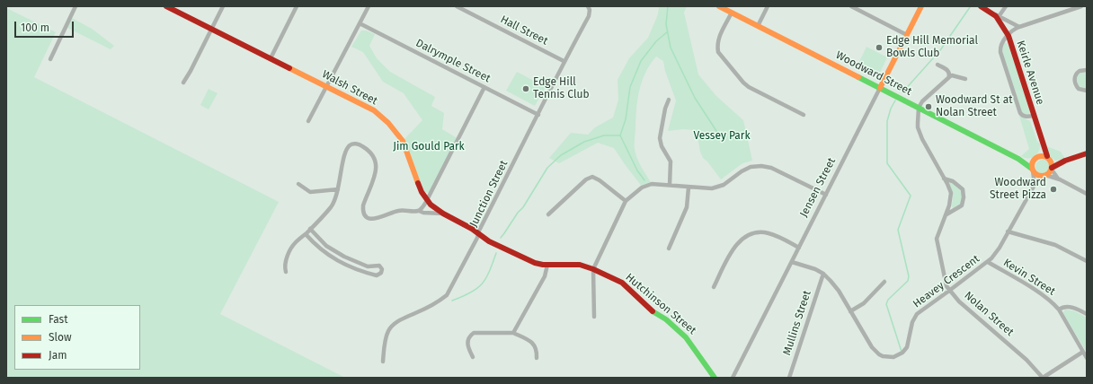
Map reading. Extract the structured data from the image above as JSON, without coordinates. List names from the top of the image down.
{
  "streets": {
    "street": [
      "Hall Street",
      "Dalrymple Street",
      "Keirle Avenue",
      "Woodward Street",
      "Walsh Street",
      "Jensen Street",
      "Junction Street",
      "Kevin Street",
      "Heavey Crescent",
      "Hutchinson Street",
      "Nolan Street",
      "Mullins Street"
    ]
  },
  "crossings": [
    ["Hall Street", "Junction Street"],
    ["Dalrymple Street", "Junction Street"],
    ["Keirle Avenue", "Woodward Street"],
    ["Keirle Avenue", "Heavey Crescent"],
    ["Woodward Street", "Jensen Street"],
    ["Woodward Street", "Heavey Crescent"],
    ["Woodward Street", "Nolan Street"],
    ["Walsh Street", "Junction Street"],
    ["Walsh Street", "Hutchinson Street"],
    ["Jensen Street", "Heavey Crescent"],
    ["Junction Street", "Hutchinson Street"],
    ["Kevin Street", "Heavey Crescent"],
    ["Heavey Crescent", "Nolan Street"],
    ["Heavey Crescent", "Mullins Street"]
  ],
  "parks": ["Vessey Park", "Jim Gould Park"],
  "places": [
    "Edge Hill Memorial Bowls Club",
    "Edge Hill Tennis Club",
    "Woodward St at Nolan Street",
    "Woodward Street Pizza"
  ],
  "legend": ["Fast", "Slow", "Jam"],
  "scale_bar": "100 m"
}
